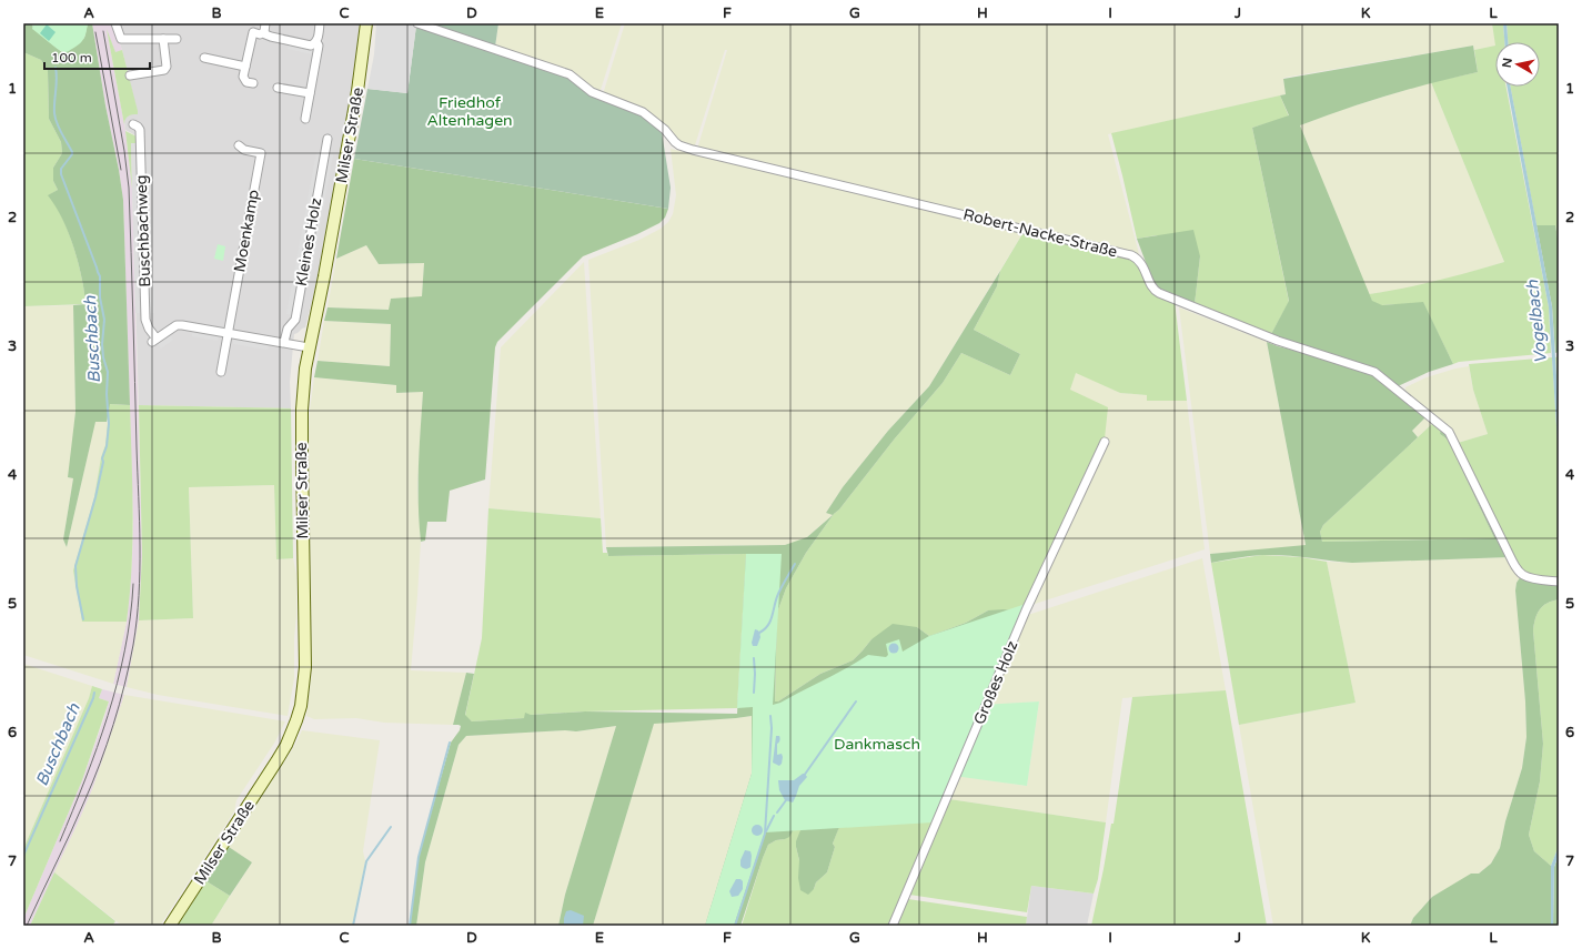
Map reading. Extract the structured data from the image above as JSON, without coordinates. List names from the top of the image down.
{
  "streets": {
    "main road": ["Milser Straße"],
    "street": [
      "Buschbachweg",
      "Moenkamp",
      "Robert-Nacke-Straße",
      "Kleines Holz",
      "Großes Holz"
    ]
  },
  "crossings": [
    ["Buschbachweg", "Moenkamp"]
  ],
  "water": ["Vogelbach", "Buschbach"],
  "parks": ["Friedhof Altenhagen", "Dankmasch"],
  "scale_bar": "100 m",
  "north": "left",
  "grid": {
    "columns": [
      "A",
      "B",
      "C",
      "D",
      "E",
      "F",
      "G",
      "H",
      "I",
      "J",
      "K",
      "L"
    ],
    "rows": [
      "1",
      "2",
      "3",
      "4",
      "5",
      "6",
      "7"
    ]
  }
}
